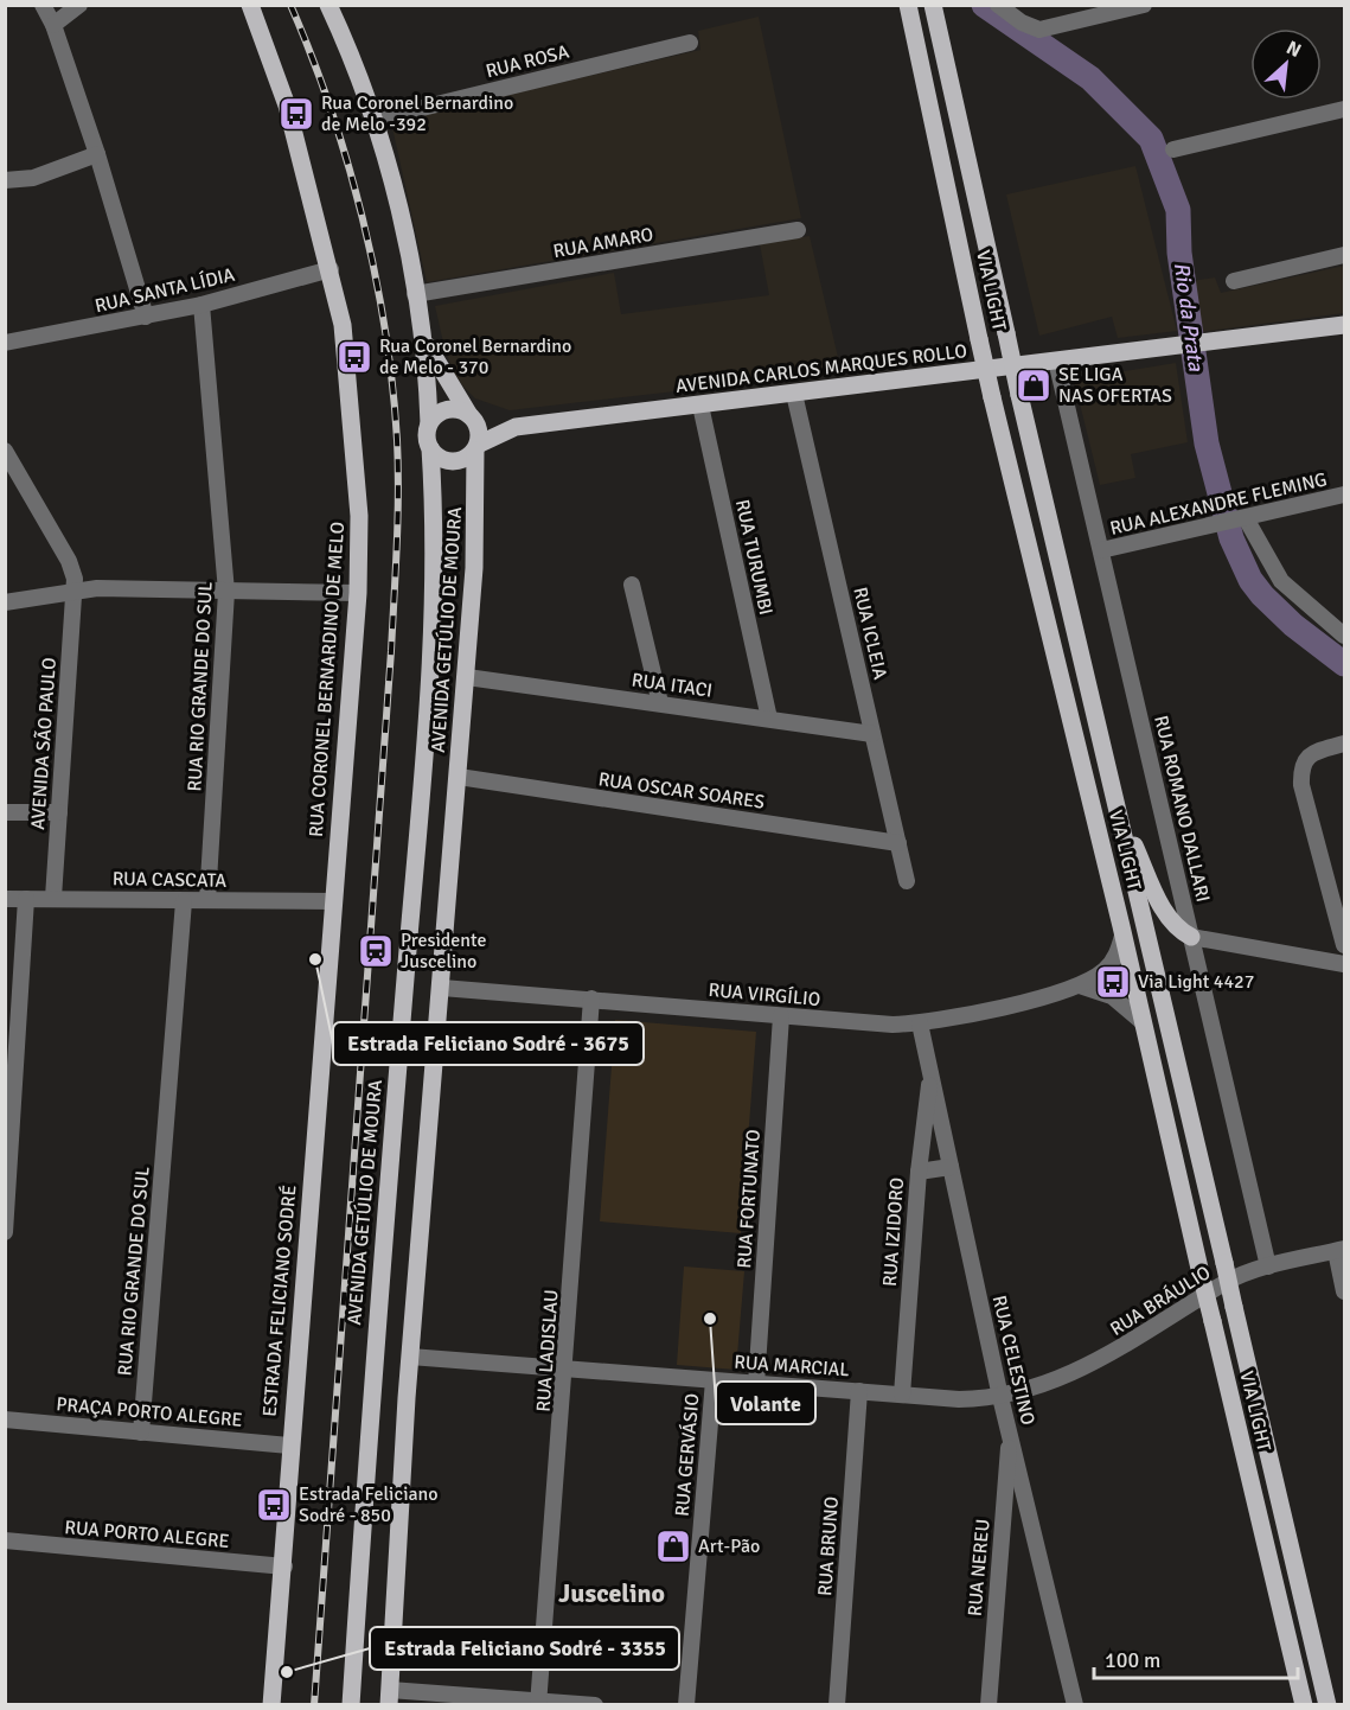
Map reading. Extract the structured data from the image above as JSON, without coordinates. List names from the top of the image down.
{
  "streets": {
    "main road": [
      "VIA LIGHT",
      "AVENIDA CARLOS MARQUES ROLLO",
      "AVENIDA GETÚLIO DE MOURA",
      "RUA CORONEL BERNARDINO DE MELO",
      "ESTRADA FELICIANO SODRÉ"
    ],
    "street": [
      "RUA ROSA",
      "RUA AMARO",
      "RUA SANTA LÍDIA",
      "RUA ALEXANDRE FLEMING",
      "RUA TURUMBI",
      "RUA ICLEIA",
      "RUA ITACI",
      "RUA RIO GRANDE DO SUL",
      "AVENIDA SÃO PAULO",
      "RUA OSCAR SOARES",
      "RUA ROMANO DALLARI",
      "RUA CASCATA",
      "RUA VIRGÍLIO",
      "RUA FORTUNATO",
      "RUA IZIDORO",
      "RUA BRÁULIO",
      "RUA LADISLAU",
      "RUA CELESTINO",
      "RUA MARCIAL",
      "PRAÇA PORTO ALEGRE",
      "RUA GERVÁSIO",
      "RUA PORTO ALEGRE",
      "RUA BRUNO",
      "RUA NEREU"
    ]
  },
  "crossings": [
    ["RUA SANTA LÍDIA", "RUA CORONEL BERNARDINO DE MELO"],
    ["RUA SANTA LÍDIA", "RUA RIO GRANDE DO SUL"],
    ["VIA LIGHT", "RUA VIRGÍLIO"],
    ["AVENIDA CARLOS MARQUES ROLLO", "RUA TURUMBI"],
    ["AVENIDA CARLOS MARQUES ROLLO", "AVENIDA GETÚLIO DE MOURA"],
    ["AVENIDA CARLOS MARQUES ROLLO", "RUA ICLEIA"],
    ["AVENIDA CARLOS MARQUES ROLLO", "RUA ROMANO DALLARI"],
    ["RUA ALEXANDRE FLEMING", "RUA ROMANO DALLARI"],
    ["RUA TURUMBI", "RUA ITACI"],
    ["AVENIDA GETÚLIO DE MOURA", "RUA ITACI"],
    ["AVENIDA GETÚLIO DE MOURA", "RUA OSCAR SOARES"],
    ["AVENIDA GETÚLIO DE MOURA", "RUA VIRGÍLIO"],
    ["AVENIDA GETÚLIO DE MOURA", "RUA MARCIAL"],
    ["RUA ICLEIA", "RUA ITACI"],
    ["RUA ICLEIA", "RUA OSCAR SOARES"],
    ["RUA CORONEL BERNARDINO DE MELO", "RUA CASCATA"],
    ["RUA CORONEL BERNARDINO DE MELO", "ESTRADA FELICIANO SODRÉ"],
    ["RUA RIO GRANDE DO SUL", "RUA CASCATA"],
    ["RUA RIO GRANDE DO SUL", "PRAÇA PORTO ALEGRE"],
    ["AVENIDA SÃO PAULO", "RUA CASCATA"],
    ["RUA ROMANO DALLARI", "RUA BRÁULIO"],
    ["RUA CASCATA", "ESTRADA FELICIANO SODRÉ"],
    ["RUA VIRGÍLIO", "RUA FORTUNATO"],
    ["RUA VIRGÍLIO", "RUA LADISLAU"],
    ["RUA VIRGÍLIO", "RUA CELESTINO"],
    ["RUA FORTUNATO", "RUA MARCIAL"],
    ["RUA IZIDORO", "RUA CELESTINO"],
    ["RUA IZIDORO", "RUA MARCIAL"],
    ["ESTRADA FELICIANO SODRÉ", "PRAÇA PORTO ALEGRE"],
    ["ESTRADA FELICIANO SODRÉ", "RUA PORTO ALEGRE"],
    ["RUA BRÁULIO", "RUA CELESTINO"],
    ["RUA BRÁULIO", "RUA MARCIAL"],
    ["RUA LADISLAU", "RUA MARCIAL"],
    ["RUA CELESTINO", "RUA MARCIAL"],
    ["RUA CELESTINO", "RUA NEREU"],
    ["RUA MARCIAL", "RUA GERVÁSIO"],
    ["RUA MARCIAL", "RUA BRUNO"]
  ],
  "districts": ["Juscelino"],
  "water": ["Rio da Prata"],
  "places": {
    "bus stop": [
      "Rua Coronel Bernardino de Melo -392",
      "Rua Coronel Bernardino de Melo - 370",
      "Via Light 4427",
      "Estrada Feliciano Sodré - 850"
    ],
    "shop": ["SE LIGA NAS OFERTAS", "Art-Pão"],
    "station": ["Presidente Juscelino"],
    "other": ["Estrada Feliciano Sodré - 3675", "Volante", "Estrada Feliciano Sodré - 3355"]
  },
  "scale_bar": "100 m",
  "north": "top right"
}
